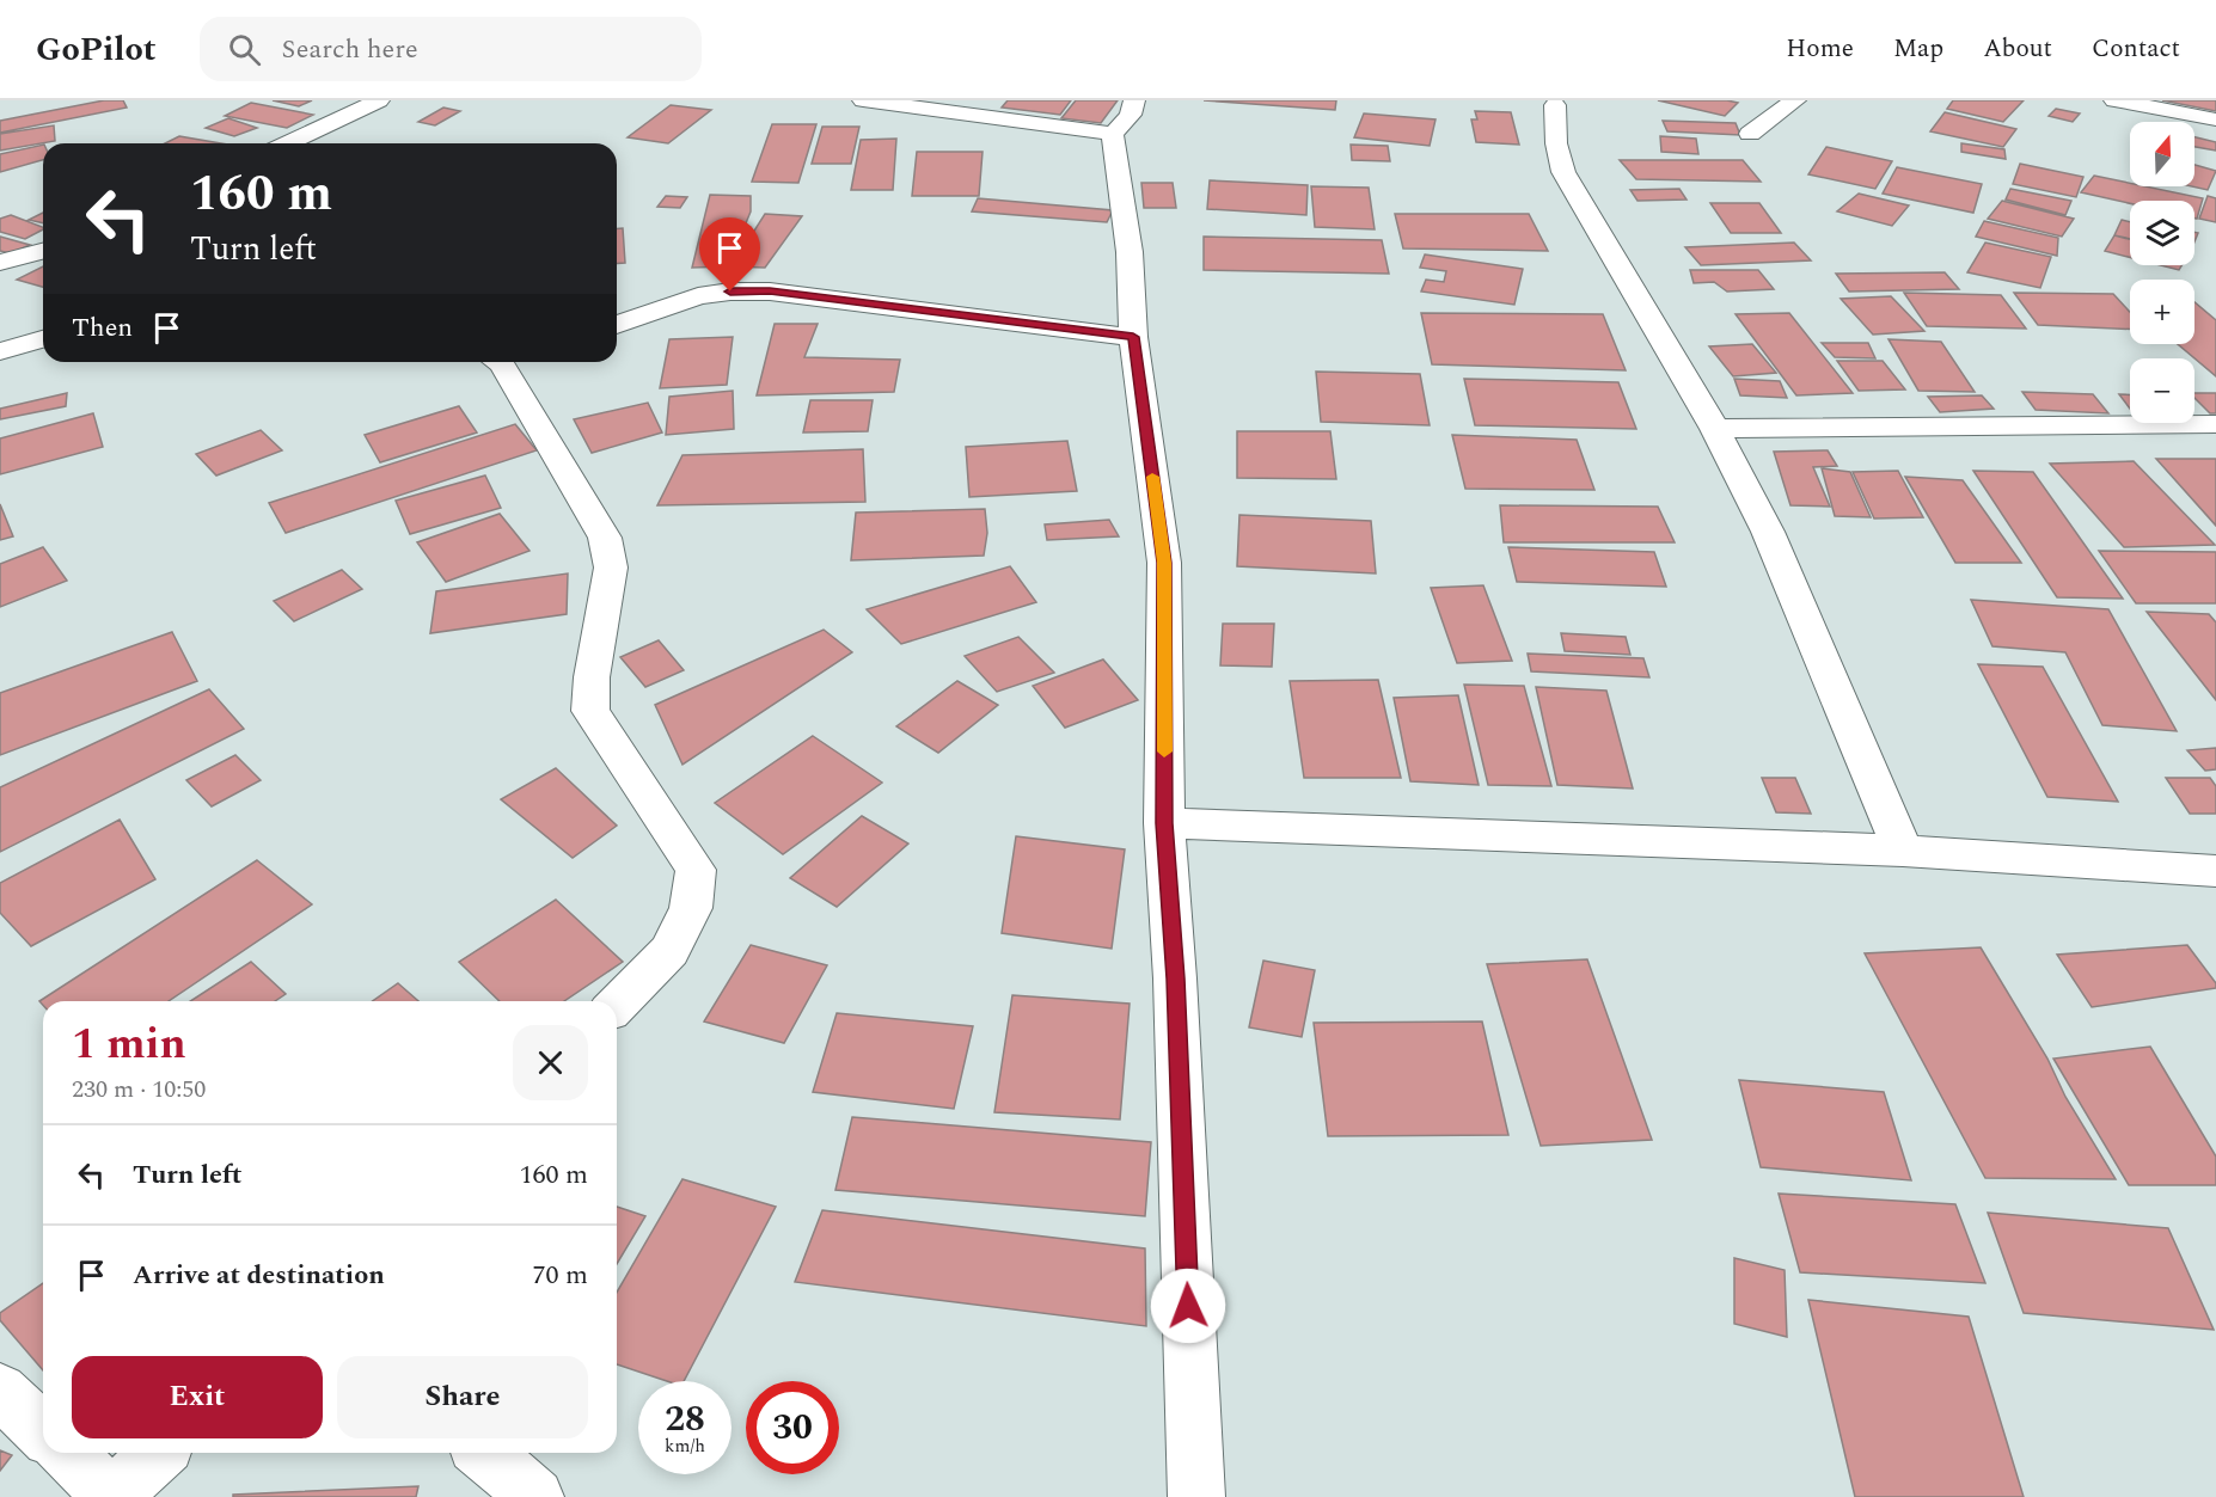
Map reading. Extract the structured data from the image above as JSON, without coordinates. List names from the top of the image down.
{
  "north": "top",
  "page": {
    "header": "GoPilot",
    "search": "Search here",
    "nav": [
      "Home",
      "Map",
      "About",
      "Contact"
    ],
    "map_buttons": ["+", "−"],
    "turn": ["160 m", "Turn left"],
    "then": "Then",
    "heading": ["1 min", "230 m · 10:50"],
    "list": [
      {
        "name": "Turn left",
        "value": "160 m"
      },
      {
        "name": "Arrive at destination",
        "value": "70 m"
      }
    ],
    "buttons": ["Exit", "Share"],
    "speed": "28 km/h",
    "limit": "30"
  }
}
